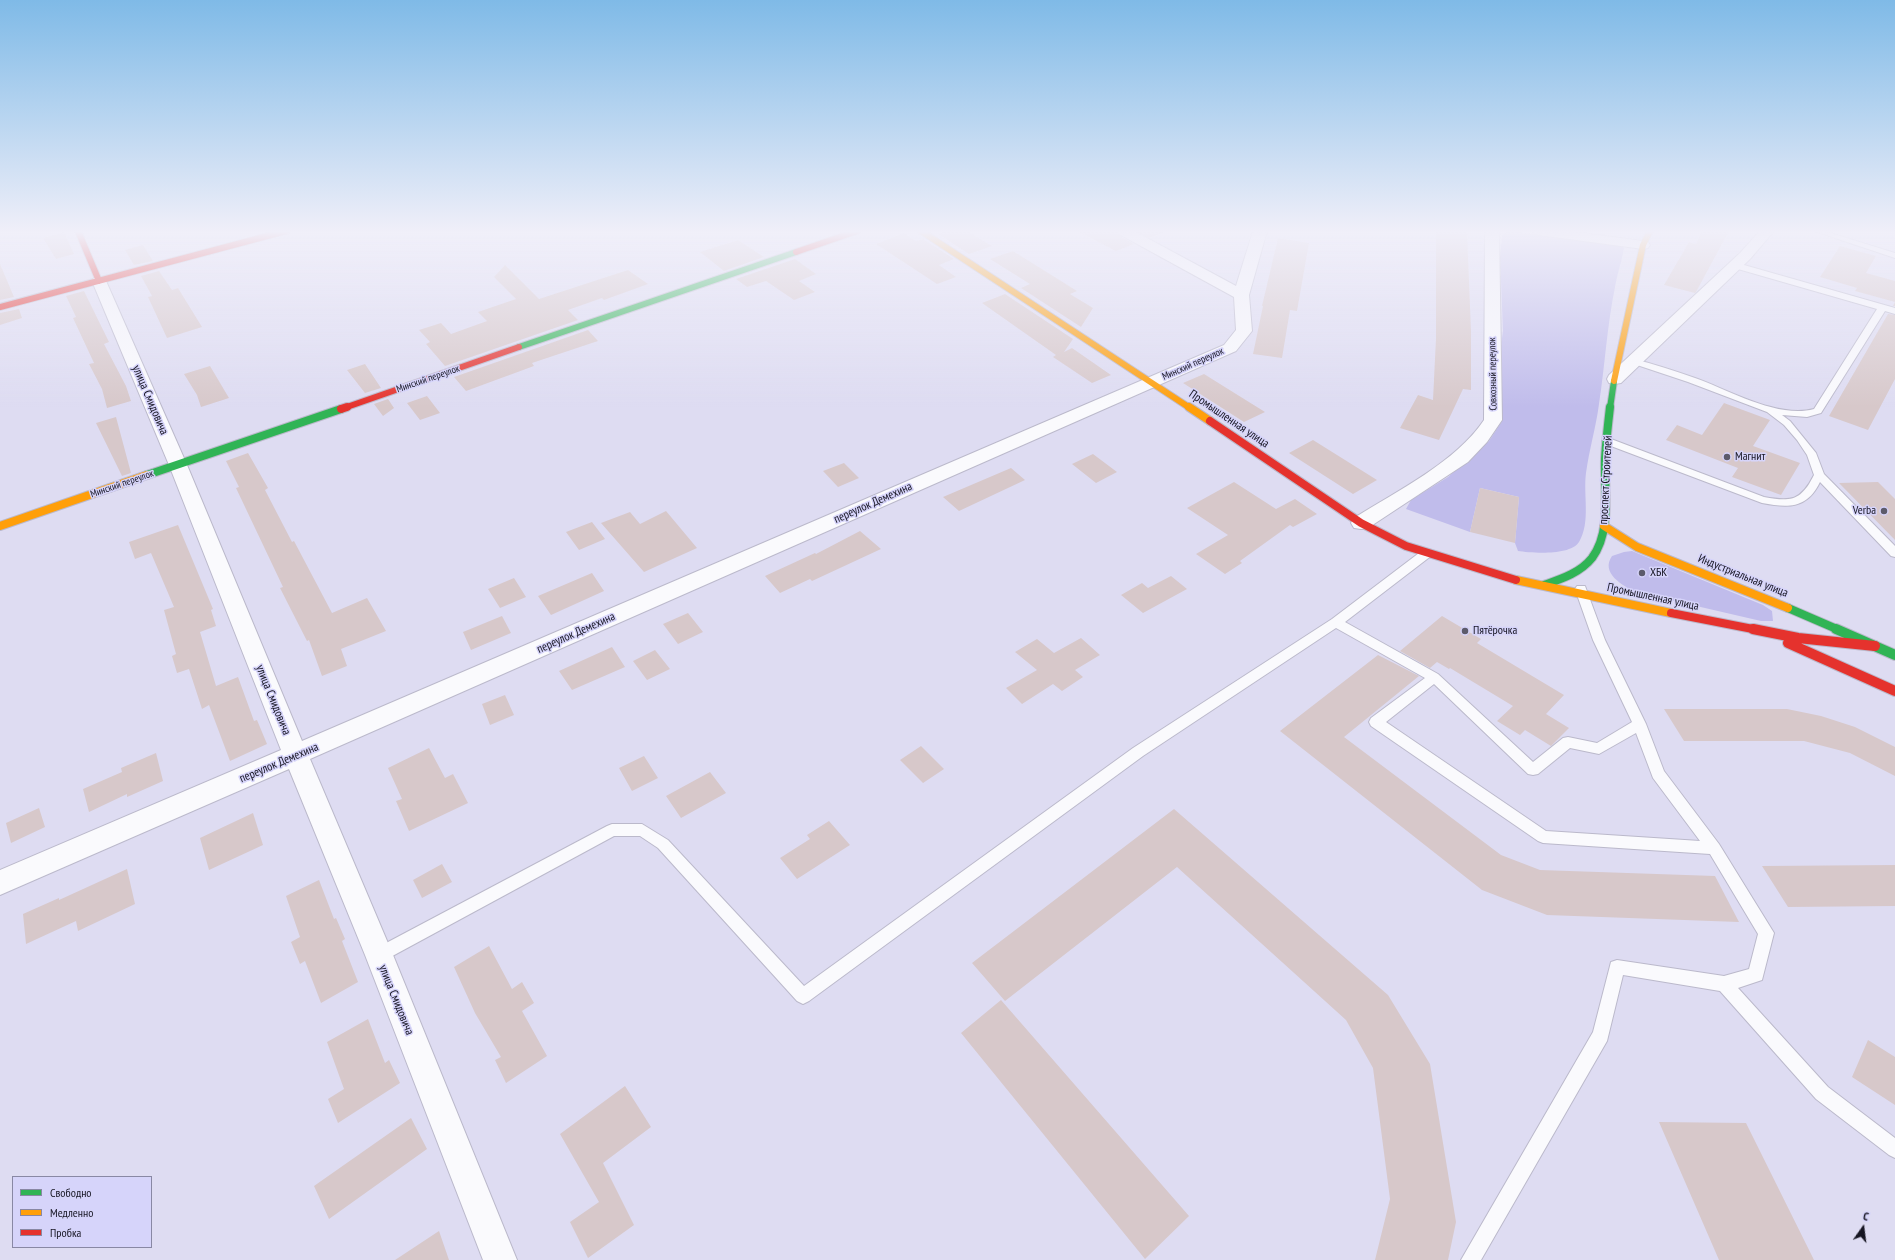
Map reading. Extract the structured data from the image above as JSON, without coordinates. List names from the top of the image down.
{
  "streets": {
    "main road": [
      "Минский переулок",
      "Промышленная улица",
      "проспект Строителей",
      "Индустриальная улица"
    ],
    "street": ["Совхозный переулок", "улица Смидовича", "переулок Демехина"]
  },
  "crossings": [
    ["Минский переулок", "улица Смидовича"],
    ["Минский переулок", "Промышленная улица"],
    ["Минский переулок", "переулок Демехина"],
    ["Совхозный переулок", "Промышленная улица"],
    ["улица Смидовича", "переулок Демехина"],
    ["Промышленная улица", "проспект Строителей"],
    ["Промышленная улица", "переулок Демехина"],
    ["Промышленная улица", "Индустриальная улица"],
    ["проспект Строителей", "Индустриальная улица"]
  ],
  "places": [
    "Магнит",
    "Verba",
    "ХБК",
    "Пятёрочка"
  ],
  "legend": ["Свободно", "Медленно", "Пробка"],
  "north": "top"
}
